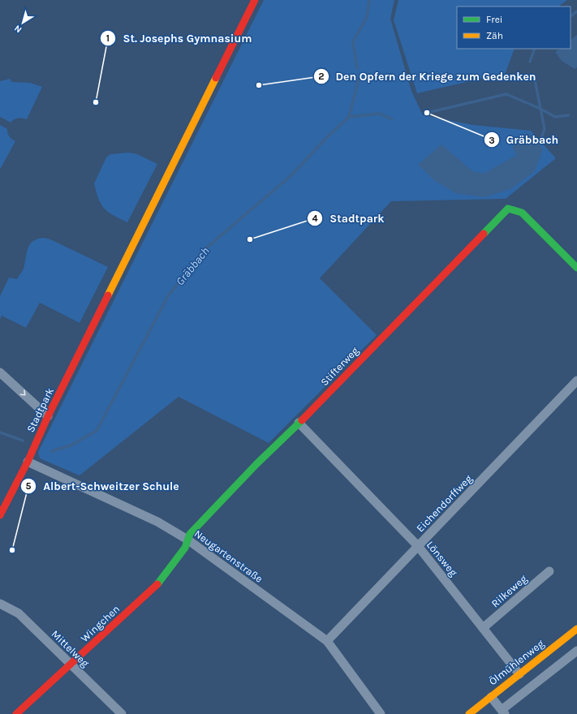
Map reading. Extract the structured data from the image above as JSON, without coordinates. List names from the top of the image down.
{
  "streets": {
    "street": [
      "Stifterweg",
      "Stadtpark",
      "Eichendorffweg",
      "Neugartenstraße",
      "Lönsweg",
      "Rilkeweg",
      "Wingchen",
      "Mittelweg",
      "Ölmühlenweg"
    ]
  },
  "crossings": [
    ["Stifterweg", "Neugartenstraße"],
    ["Stifterweg", "Lönsweg"],
    ["Stifterweg", "Wingchen"],
    ["Stadtpark", "Neugartenstraße"],
    ["Eichendorffweg", "Neugartenstraße"],
    ["Eichendorffweg", "Lönsweg"],
    ["Neugartenstraße", "Wingchen"],
    ["Lönsweg", "Rilkeweg"],
    ["Lönsweg", "Ölmühlenweg"],
    ["Wingchen", "Mittelweg"]
  ],
  "water": ["Gräbbach"],
  "places": [
    "Den Opfern der Kriege zum Gedenken",
    "St. Josephs Gymnasium",
    "Gräbbach",
    "Stadtpark",
    "Albert-Schweitzer Schule"
  ],
  "legend": ["Frei", "Zäh"],
  "north": "bottom left"
}
